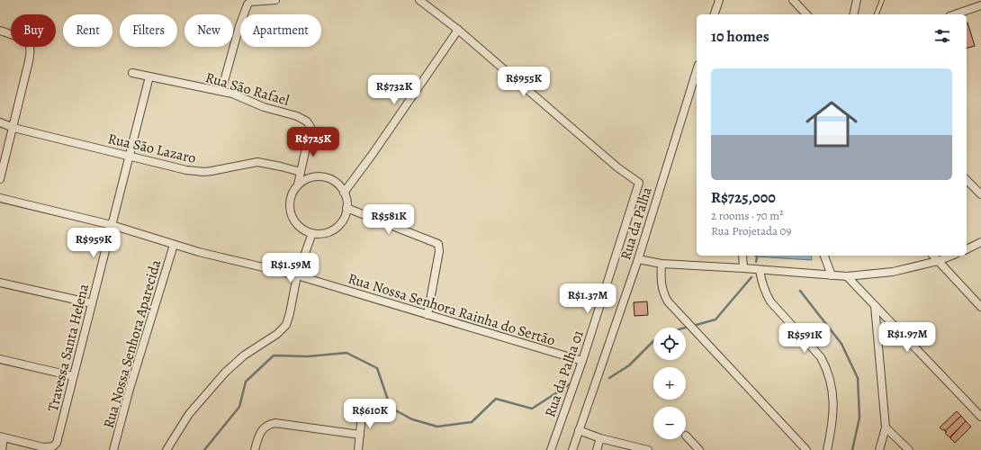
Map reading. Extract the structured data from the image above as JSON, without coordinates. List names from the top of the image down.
{
  "streets": {
    "street": [
      "Rua São Rafael",
      "Rua São Lazaro",
      "Rua da Palha",
      "Rua Nossa Senhora Rainha do Sertão",
      "Rua Nossa Senhora Aparecida",
      "Travessa Santa Helena",
      "Rua da Palha 01"
    ]
  },
  "crossings": [
    ["Rua São Rafael", "Rua São Lazaro"],
    ["Rua São Rafael", "Travessa Santa Helena"],
    ["Rua São Lazaro", "Travessa Santa Helena"],
    ["Rua Nossa Senhora Rainha do Sertão", "Rua Nossa Senhora Aparecida"],
    ["Rua Nossa Senhora Rainha do Sertão", "Travessa Santa Helena"],
    ["Rua Nossa Senhora Rainha do Sertão", "Rua da Palha 01"]
  ],
  "page": {
    "chip": [
      "Buy",
      "Rent",
      "Filters",
      "New",
      "Apartment"
    ],
    "heading": "10 homes",
    "list": [
      {
        "name": "R$725,000",
        "note": "2 rooms · 70 m² · Rua Projetada 09"
      }
    ],
    "price": [
      "R$955K",
      "R$732K",
      "R$725K",
      "R$581K",
      "R$959K",
      "R$1.59M",
      "R$1.37M",
      "R$1.97M",
      "R$591K",
      "R$610K"
    ],
    "map_buttons": ["+", "−"]
  }
}
